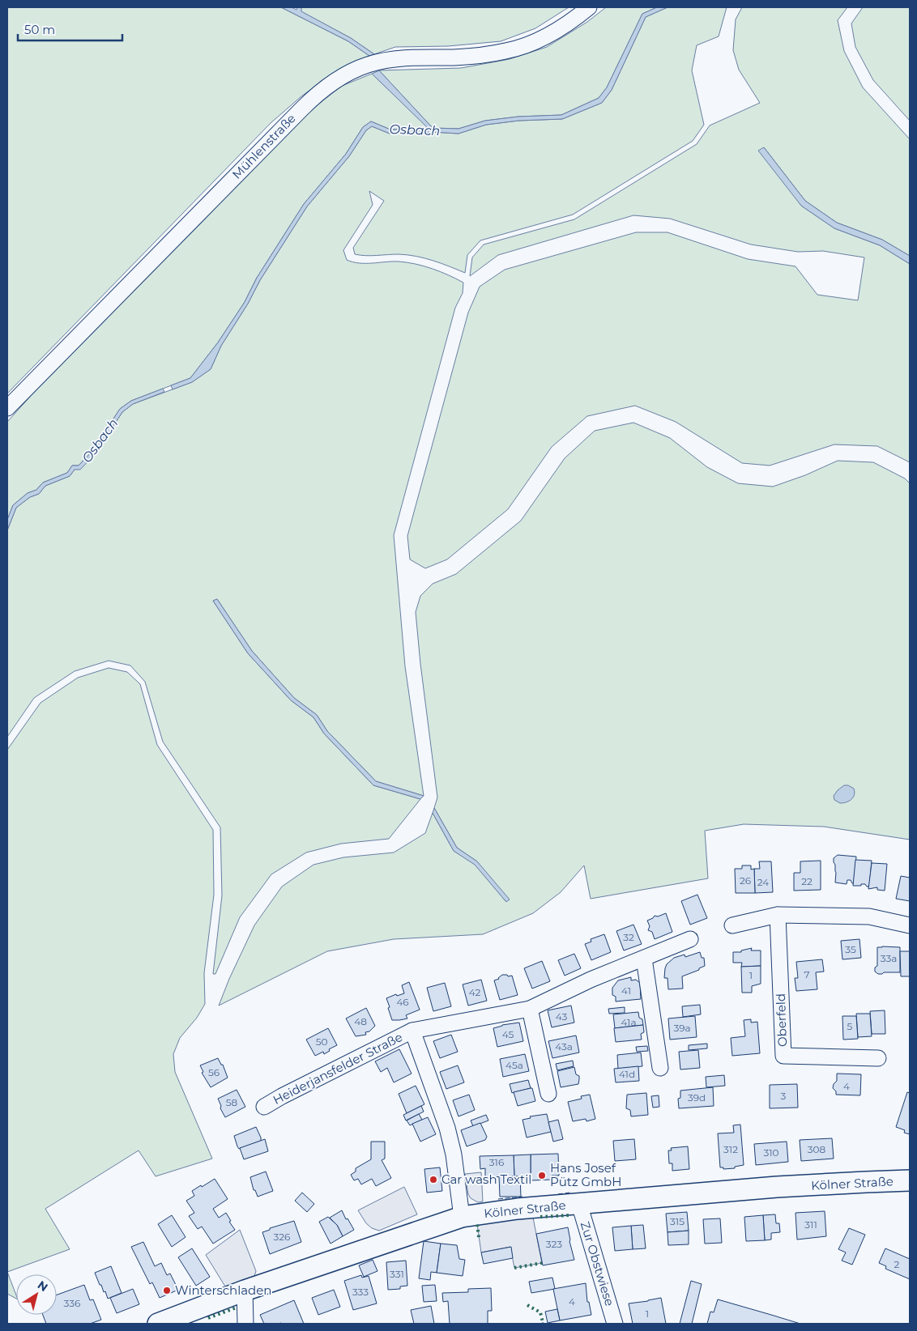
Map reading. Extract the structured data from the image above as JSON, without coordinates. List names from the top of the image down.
{
  "streets": {
    "main road": ["Kölner Straße"],
    "street": [
      "Mühlenstraße",
      "Oberfeld",
      "Heiderjansfelder Straße",
      "Zur Obstwiese"
    ]
  },
  "crossings": [
    ["Heiderjansfelder Straße", "Kölner Straße"],
    ["Kölner Straße", "Zur Obstwiese"]
  ],
  "water": ["Osbach"],
  "places": ["Hans Josef Pütz GmbH", "Car wash Textil", "Winterschladen"],
  "house_numbers": [
    "26",
    "22",
    "24",
    "32",
    "35",
    "33a",
    "7",
    "1",
    "41",
    "42",
    "46",
    "43",
    "48",
    "41a",
    "5",
    "39a",
    "45",
    "50",
    "43a",
    "45a",
    "56",
    "41d",
    "4",
    "3",
    "39d",
    "58",
    "312",
    "308",
    "310",
    "316",
    "315",
    "311",
    "326",
    "323",
    "2",
    "331",
    "333",
    "4",
    "336",
    "1"
  ],
  "scale_bar": "50 m",
  "north": "top right"
}
